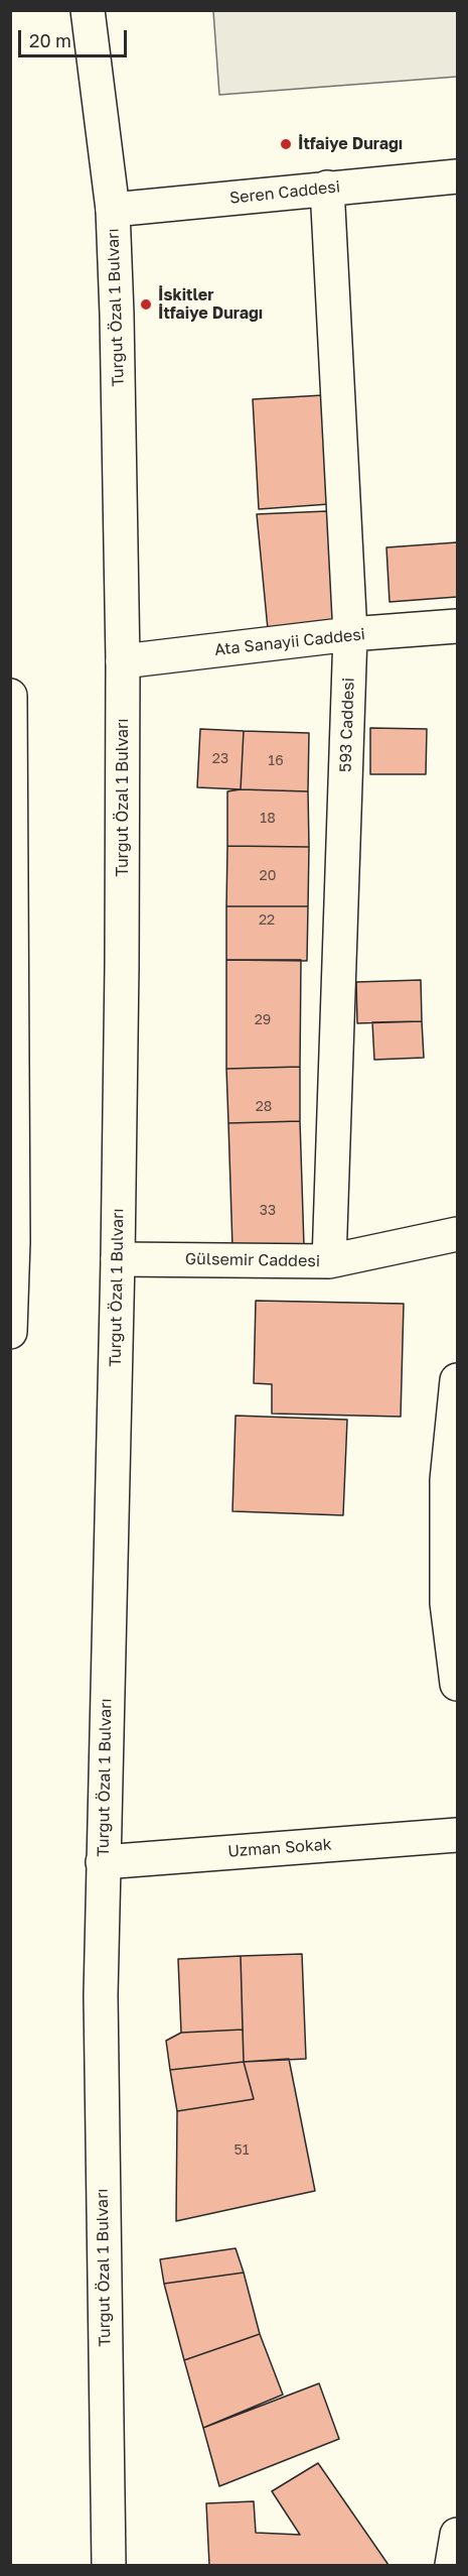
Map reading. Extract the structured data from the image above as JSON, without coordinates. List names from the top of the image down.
{
  "streets": {
    "main road": [
      "Seren Caddesi",
      "Turgut Özal 1 Bulvarı",
      "Ata Sanayii Caddesi",
      "593 Caddesi",
      "Gülsemir Caddesi",
      "Uzman Sokak"
    ]
  },
  "crossings": [
    ["Seren Caddesi", "Turgut Özal 1 Bulvarı"],
    ["Seren Caddesi", "593 Caddesi"],
    ["Turgut Özal 1 Bulvarı", "Ata Sanayii Caddesi"],
    ["Turgut Özal 1 Bulvarı", "Gülsemir Caddesi"],
    ["Turgut Özal 1 Bulvarı", "Uzman Sokak"],
    ["Ata Sanayii Caddesi", "593 Caddesi"],
    ["593 Caddesi", "Gülsemir Caddesi"]
  ],
  "places": ["İtfaiye Durağı", "İskitler İtfaiye Durağı"],
  "house_numbers": [
    "23",
    "16",
    "18",
    "20",
    "22",
    "29",
    "28",
    "33",
    "51"
  ],
  "scale_bar": "20 m"
}
